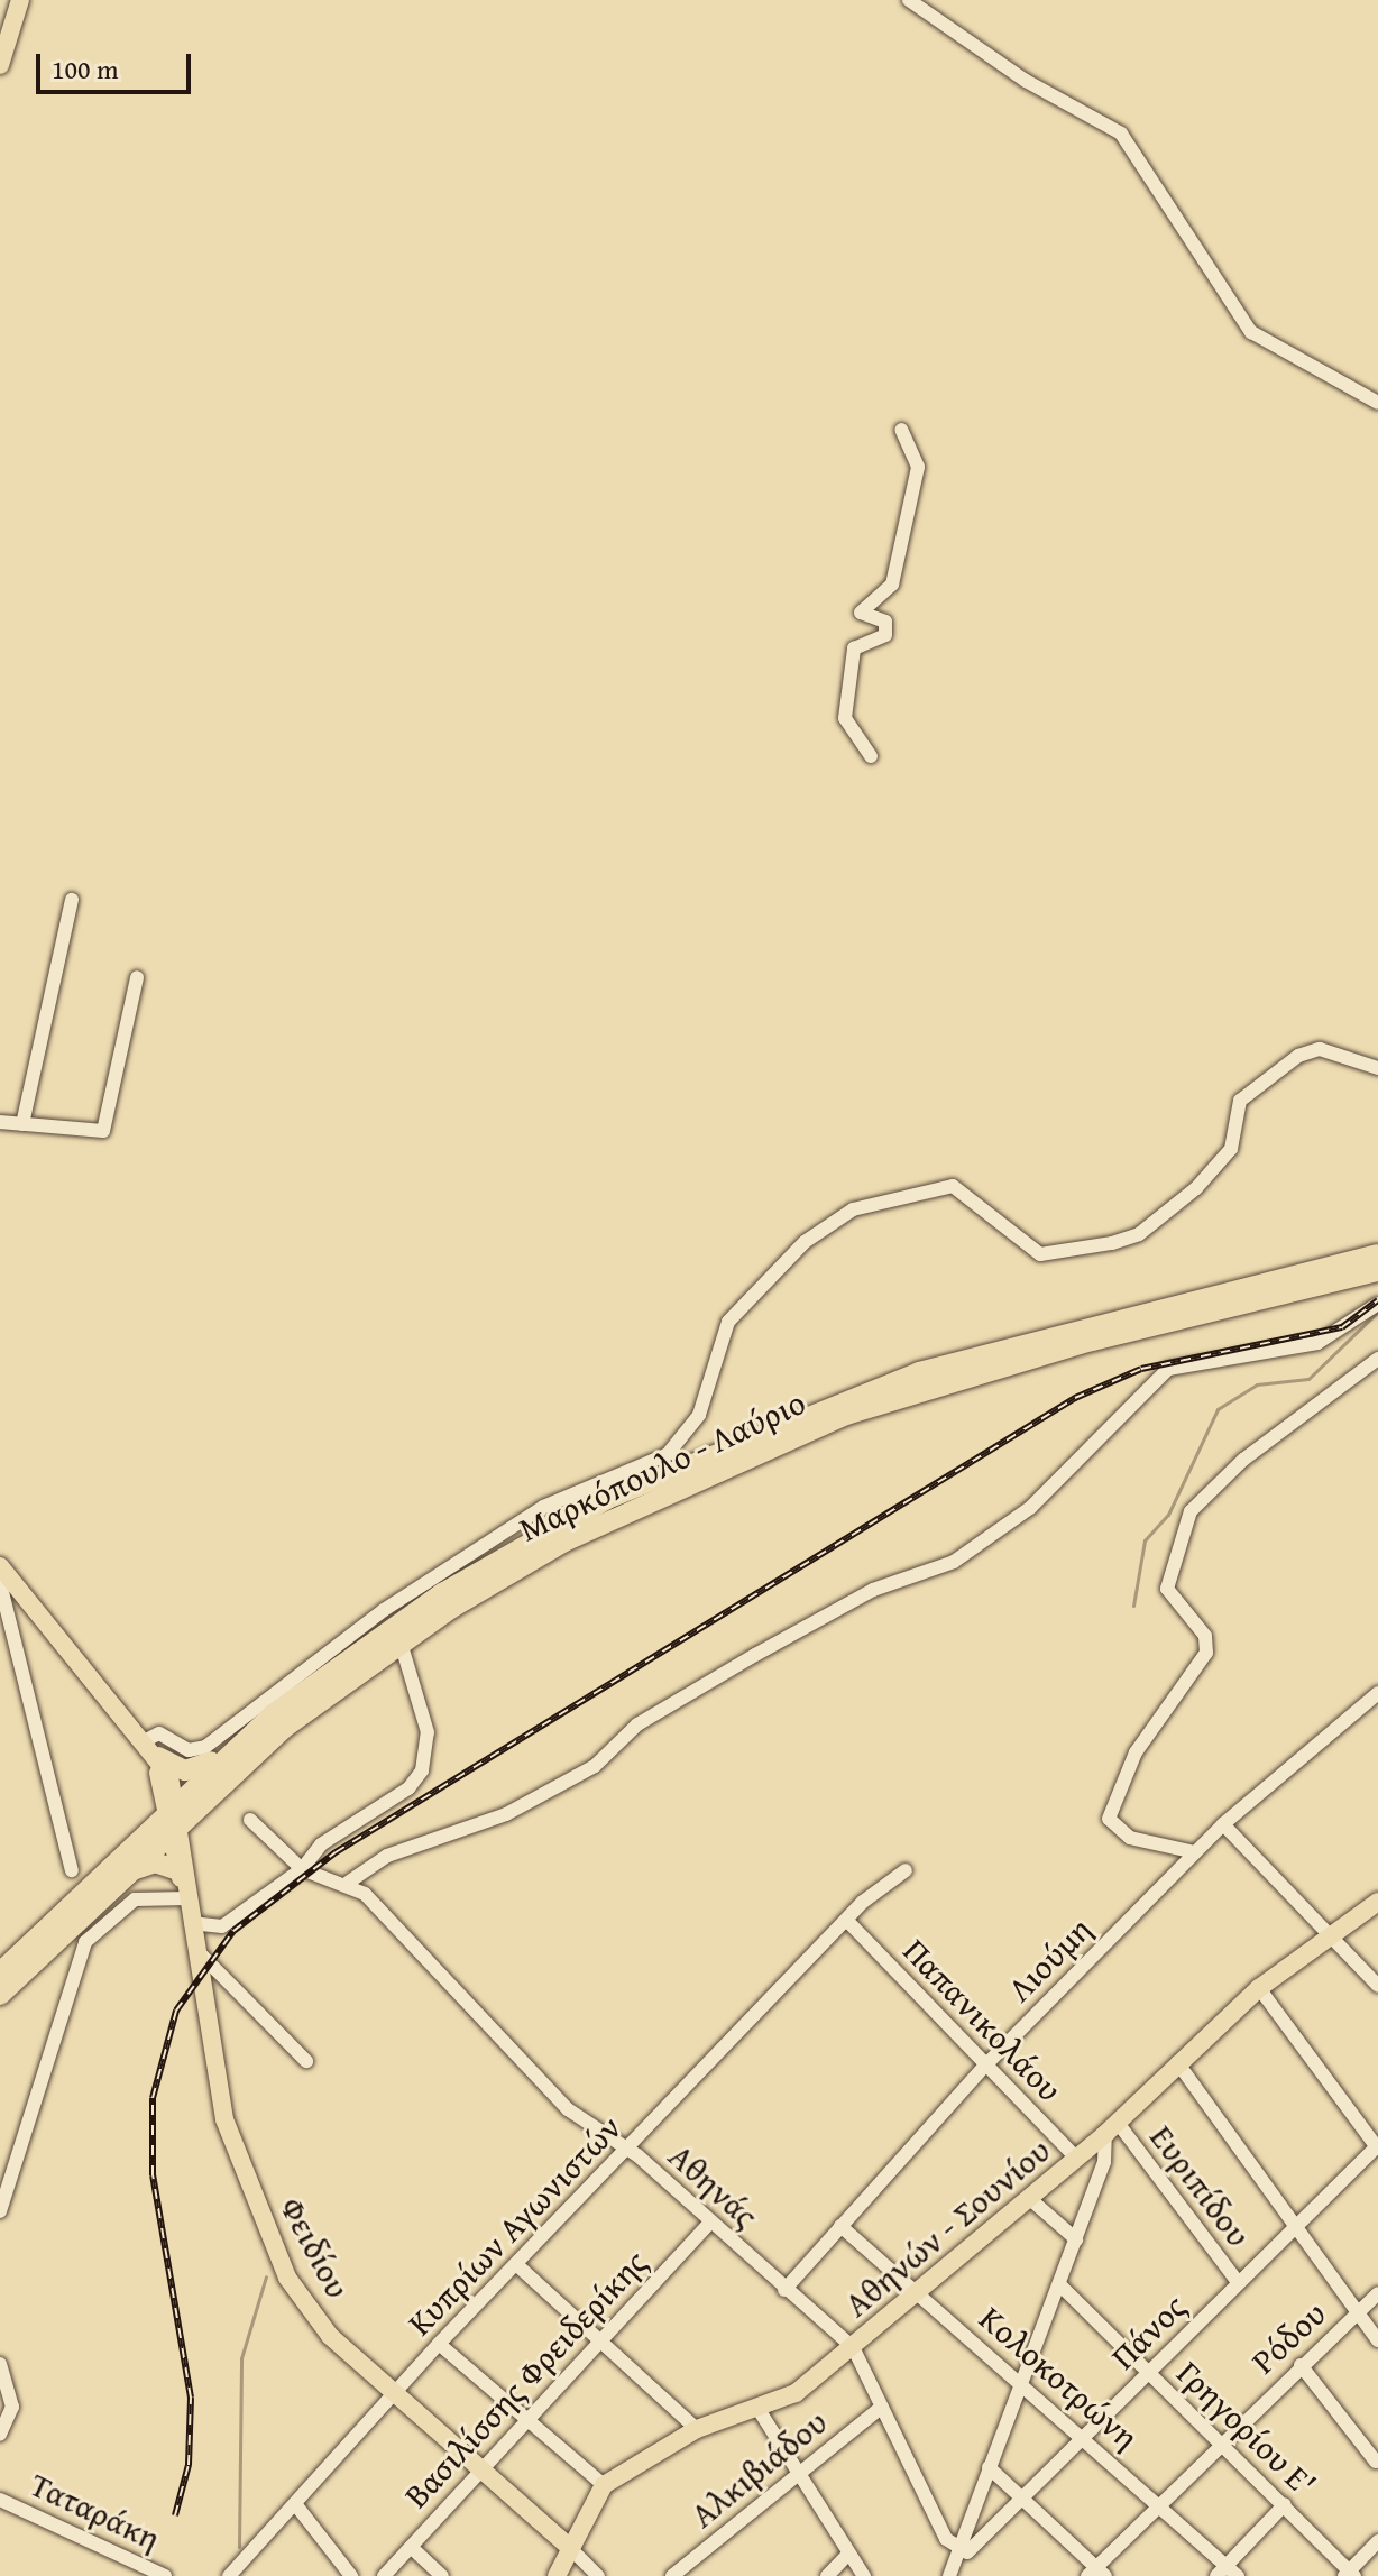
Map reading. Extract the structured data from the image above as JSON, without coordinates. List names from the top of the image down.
{
  "streets": {
    "highway": ["Μαρκόπουλο - Λαύριο"],
    "main road": ["Αθηνών - Σουνίου", "Φειδίου"],
    "street": [
      "Λιούμη",
      "Παπανικολάου",
      "Αθηνάς",
      "Ευριπίδου",
      "Κυπρίων Αγωνιστών",
      "Πάνος",
      "Ρόδου",
      "Κολοκοτρώνη",
      "Βασιλίσσης Φρειδερίκης",
      "Γρηγορίου Ε'",
      "Αλκιβιάδου",
      "Ταταράκη"
    ]
  },
  "crossings": [
    ["Μαρκόπουλο - Λαύριο", "Φειδίου"],
    ["Λιούμη", "Παπανικολάου"],
    ["Λιούμη", "Αθηνάς"],
    ["Λιούμη", "Κολοκοτρώνη"],
    ["Παπανικολάου", "Κυπρίων Αγωνιστών"],
    ["Παπανικολάου", "Αθηνών - Σουνίου"],
    ["Αθηνάς", "Κυπρίων Αγωνιστών"],
    ["Αθηνάς", "Αθηνών - Σουνίου"],
    ["Αθηνάς", "Πάνος"],
    ["Αθηνάς", "Βασιλίσσης Φρειδερίκης"],
    ["Αθηνάς", "Αλκιβιάδου"],
    ["Ευριπίδου", "Αθηνών - Σουνίου"],
    ["Ευριπίδου", "Πάνος"],
    ["Κυπρίων Αγωνιστών", "Φειδίου"],
    ["Αθηνών - Σουνίου", "Φειδίου"],
    ["Αθηνών - Σουνίου", "Κολοκοτρώνη"],
    ["Φειδίου", "Βασιλίσσης Φρειδερίκης"],
    ["Πάνος", "Κολοκοτρώνη"],
    ["Πάνος", "Γρηγορίου Ε'"],
    ["Ρόδου", "Κολοκοτρώνη"],
    ["Ρόδου", "Γρηγορίου Ε'"]
  ],
  "scale_bar": "100 m"
}
